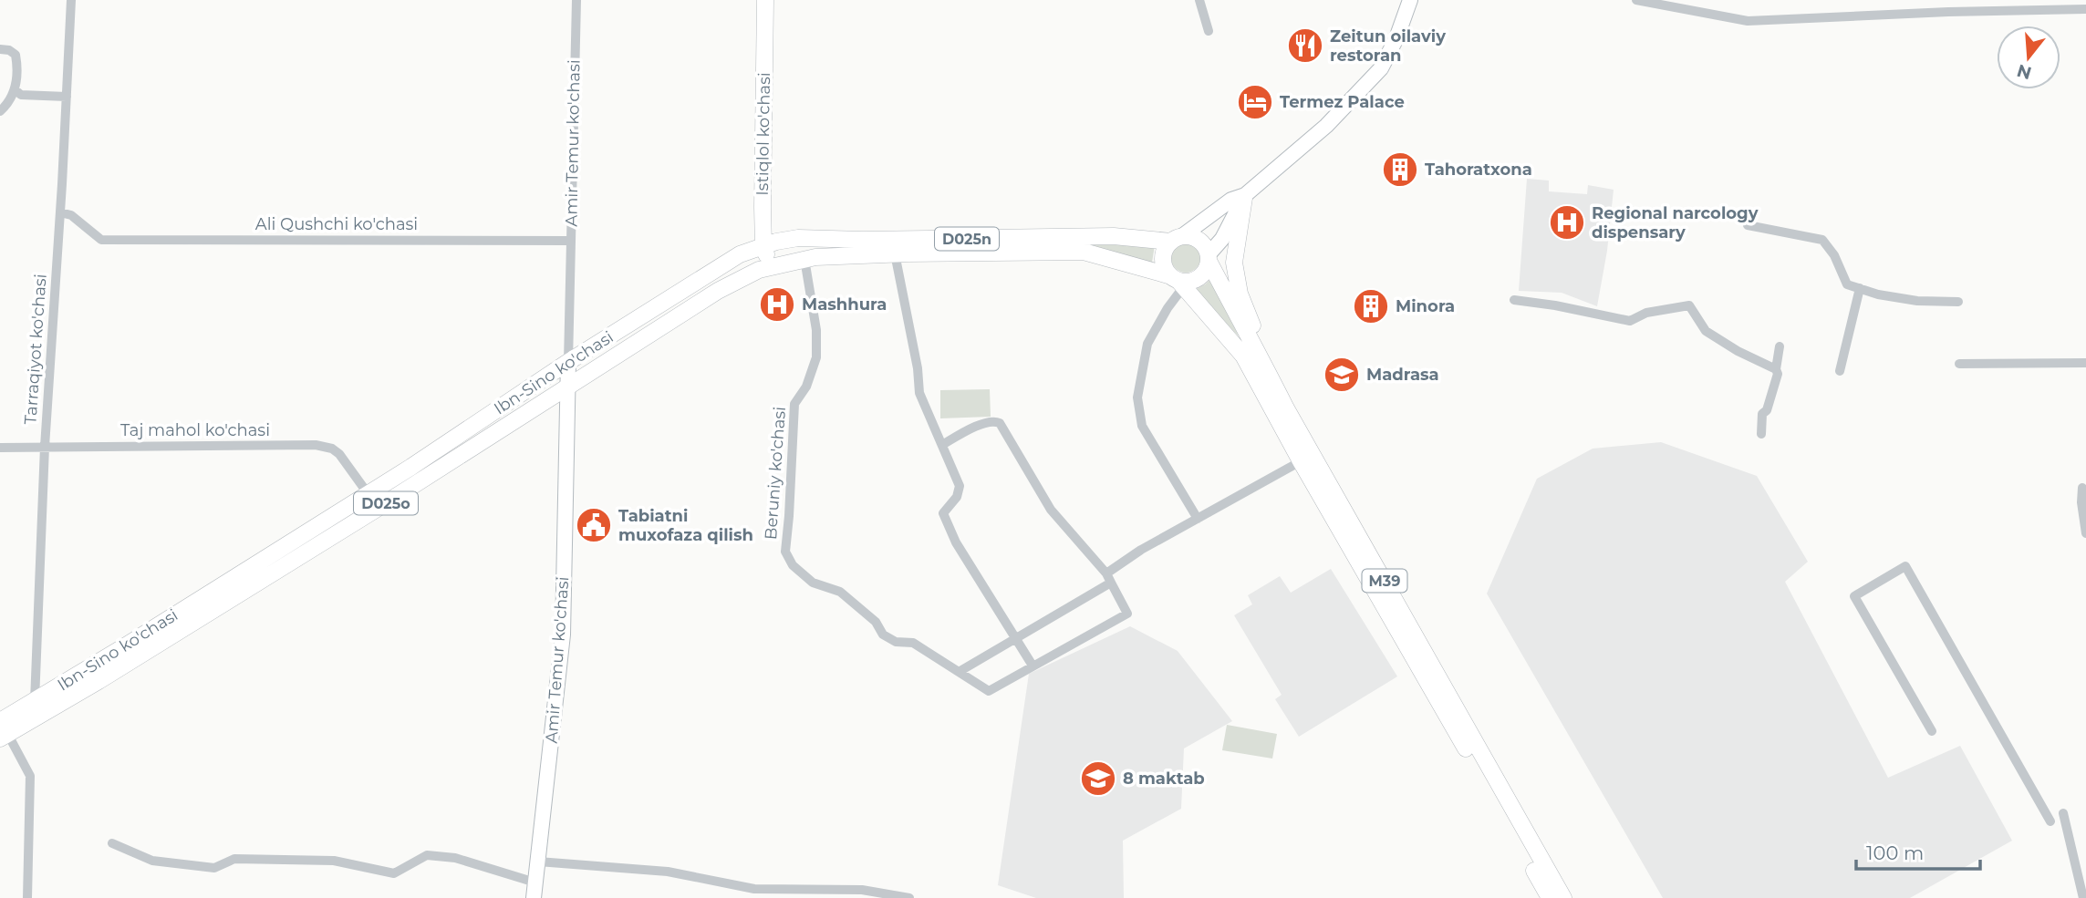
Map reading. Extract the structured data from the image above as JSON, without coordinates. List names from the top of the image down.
{
  "streets": {
    "main road": [
      "Istiqlol ko'chasi",
      "Amir Temur ko'chasi",
      "D025n",
      "Ibn-Sino ko'chasi",
      "D025o",
      "M39"
    ],
    "street": [
      "Ali Qushchi ko'chasi",
      "Tarraqiyot ko'chasi",
      "Taj mahol ko'chasi",
      "Beruniy ko'chasi"
    ]
  },
  "crossings": [
    ["Istiqlol ko'chasi", "Ibn-Sino ko'chasi"],
    ["Amir Temur ko'chasi", "Ali Qushchi ko'chasi"],
    ["Amir Temur ko'chasi", "Ibn-Sino ko'chasi"],
    ["Ali Qushchi ko'chasi", "Tarraqiyot ko'chasi"],
    ["Tarraqiyot ko'chasi", "Ibn-Sino ko'chasi"],
    ["Tarraqiyot ko'chasi", "Taj mahol ko'chasi"],
    ["Ibn-Sino ko'chasi", "Taj mahol ko'chasi"],
    ["Ibn-Sino ko'chasi", "Beruniy ko'chasi"],
    ["Ibn-Sino ko'chasi", "M39"]
  ],
  "places": {
    "restaurant": ["Zeitun oilaviy restoran"],
    "hotel": ["Termez Palace"],
    "building": ["Tahoratxona", "Minora"],
    "hospital": ["Regional narcology dispensary", "Mashhura"],
    "school or university": ["Madrasa", "8 maktab"],
    "public building": ["Tabiatni muxofaza qilish"]
  },
  "scale_bar": "100 m",
  "north": "bottom"
}
